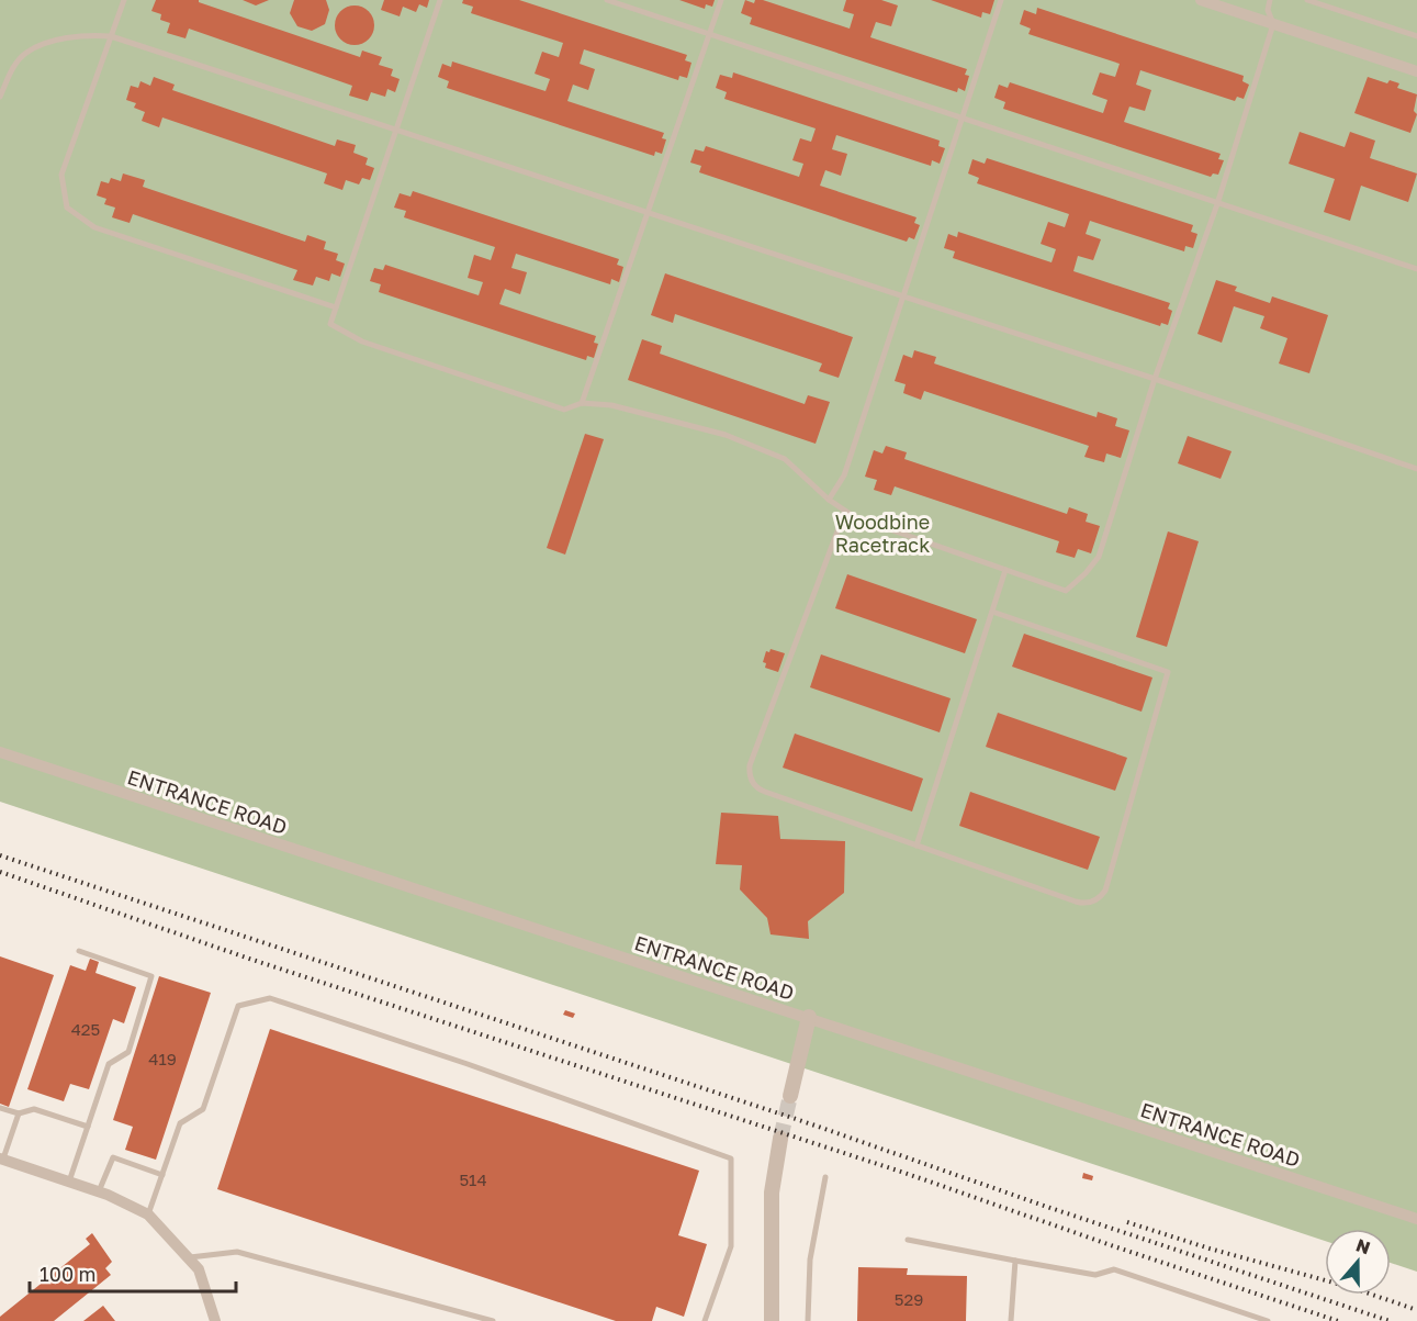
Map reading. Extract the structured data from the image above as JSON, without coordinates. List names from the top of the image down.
{
  "streets": {
    "street": ["ENTRANCE ROAD"]
  },
  "parks": ["Woodbine Racetrack"],
  "house_numbers": [
    "425",
    "419",
    "514",
    "529"
  ],
  "scale_bar": "100 m",
  "north": "top"
}
